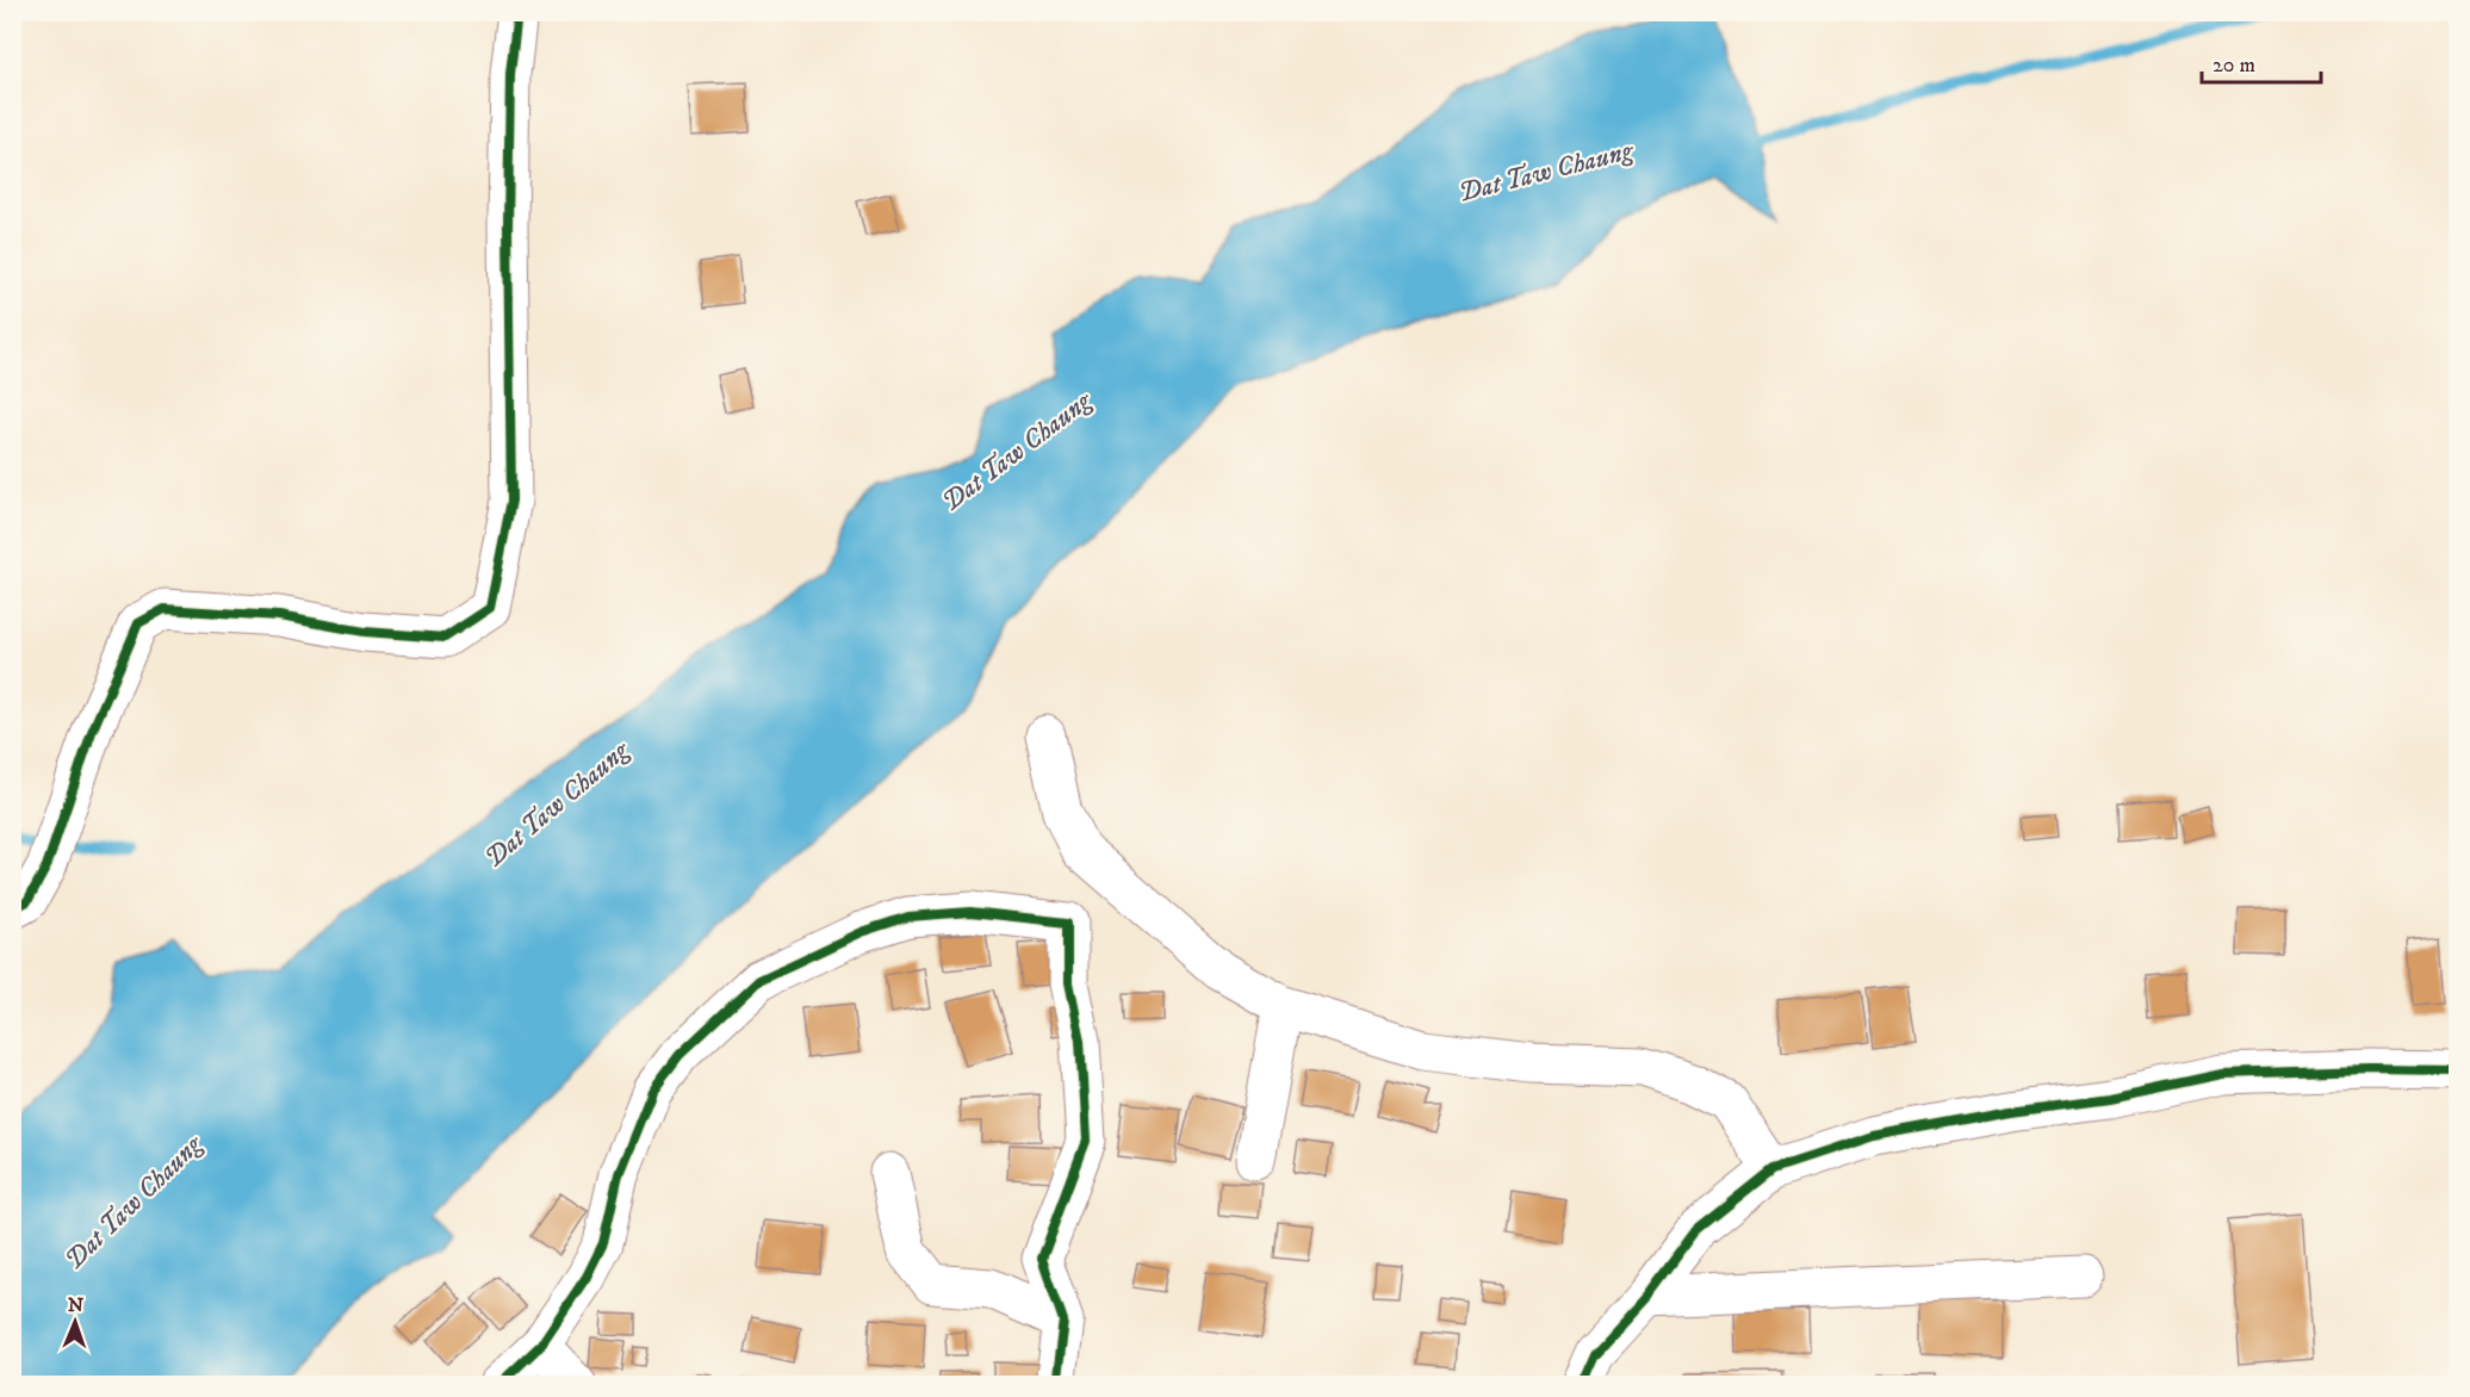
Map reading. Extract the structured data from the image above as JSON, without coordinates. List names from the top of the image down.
{
  "water": ["Dat Taw Chaung"],
  "scale_bar": "20 m",
  "north": "top"
}
